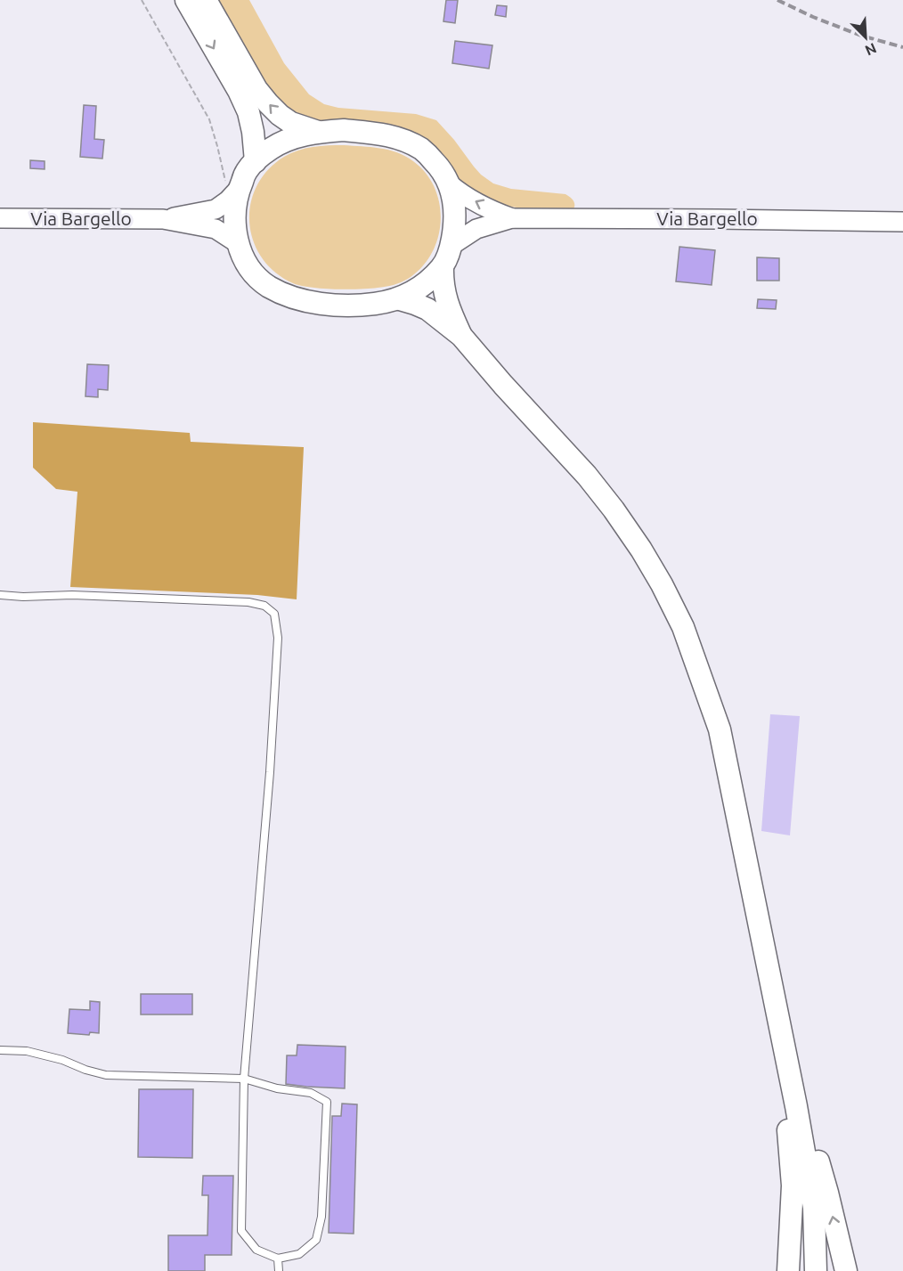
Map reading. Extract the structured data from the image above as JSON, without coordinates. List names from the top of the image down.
{
  "streets": {
    "main road": ["Via Bargello"]
  },
  "north": "bottom right"
}
